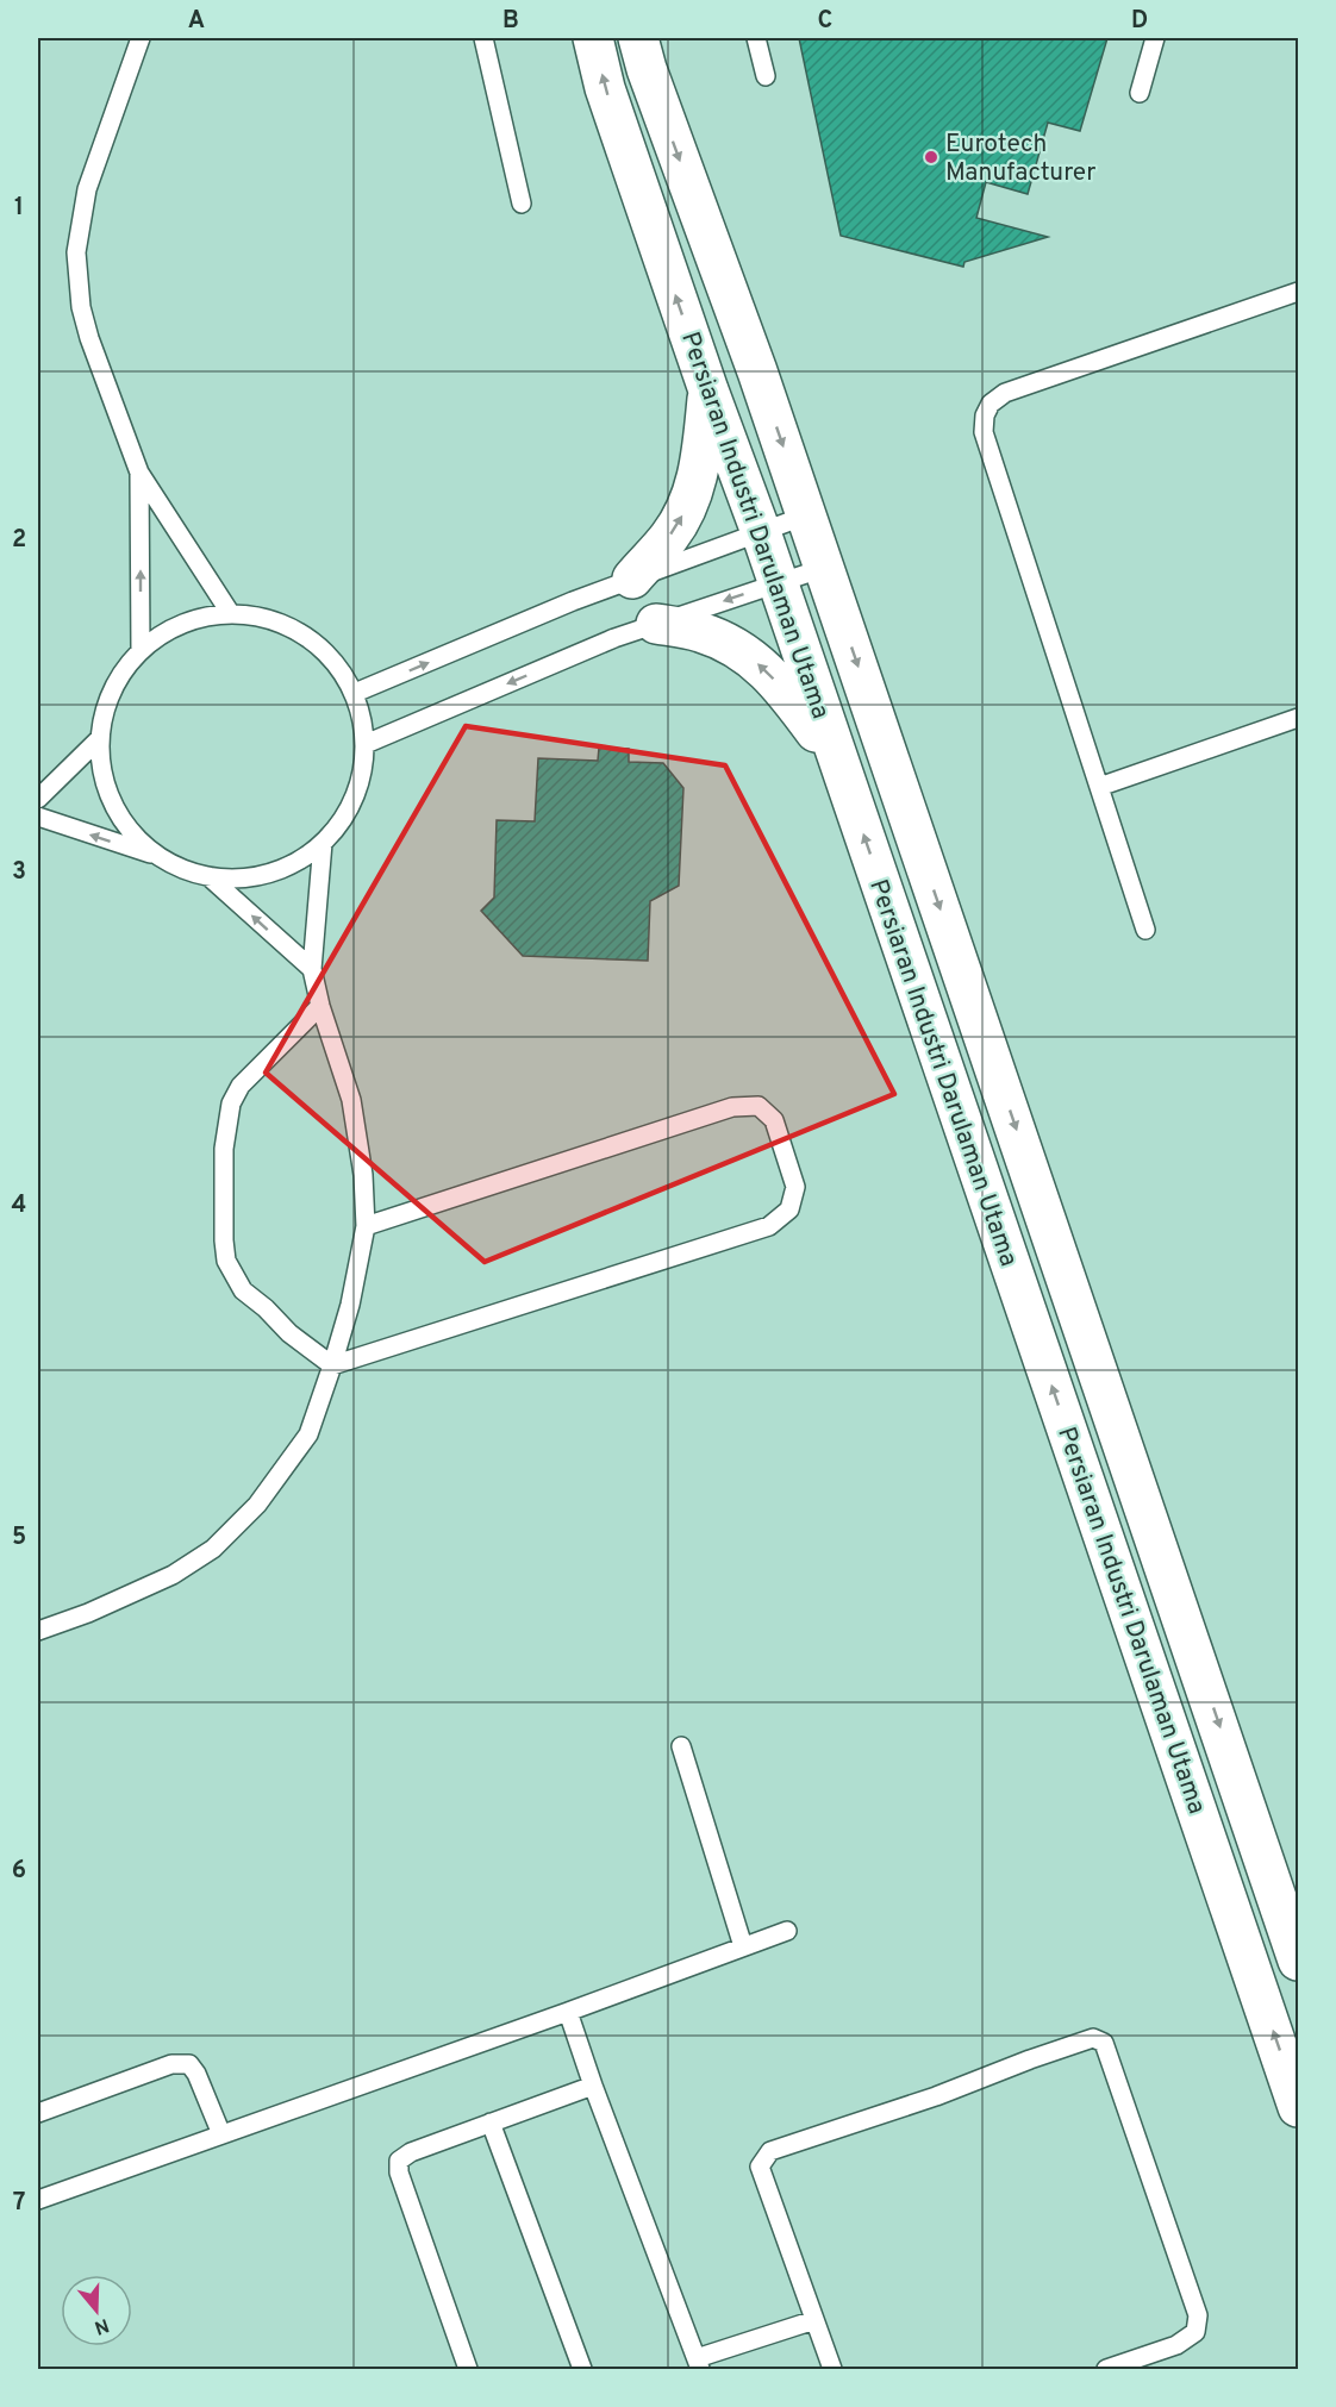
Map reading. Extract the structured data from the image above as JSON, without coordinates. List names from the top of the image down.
{
  "streets": {
    "street": ["Persiaran Industri Darulaman Utama"]
  },
  "places": ["Eurotech Manufacturer"],
  "north": "bottom",
  "grid": {
    "columns": [
      "A",
      "B",
      "C",
      "D"
    ],
    "rows": [
      "1",
      "2",
      "3",
      "4",
      "5",
      "6",
      "7"
    ]
  }
}
